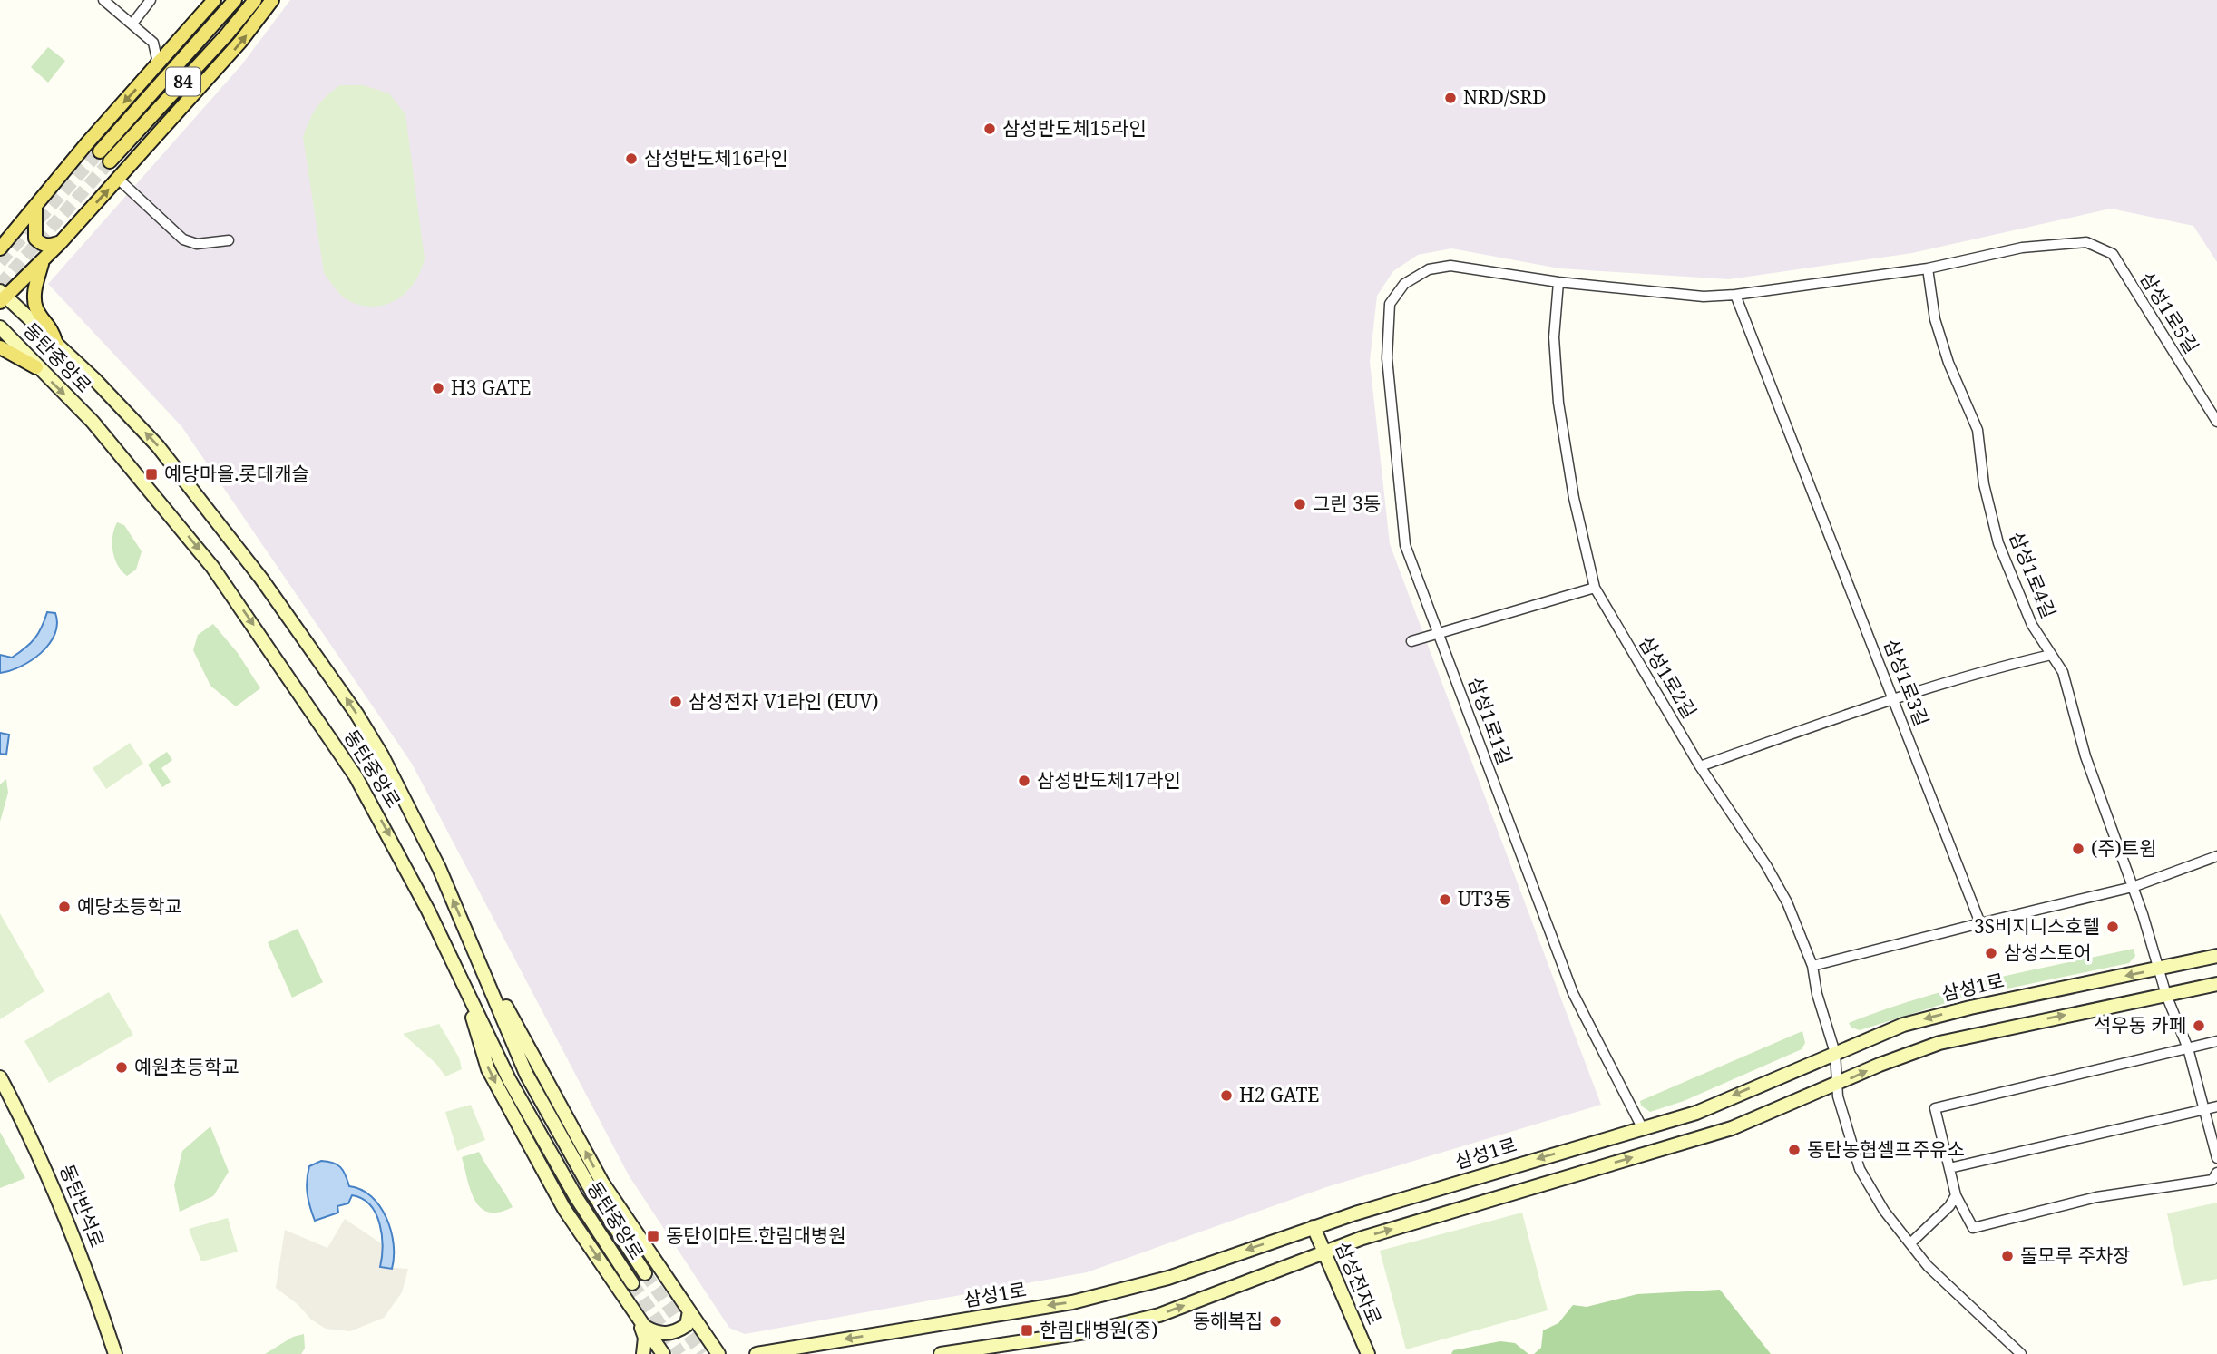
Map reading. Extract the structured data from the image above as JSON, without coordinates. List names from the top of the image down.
{
  "streets": {
    "main road": ["84"],
    "street": [
      "삼성1로5길",
      "동탄중앙로",
      "삼성1로4길",
      "삼성1로2길",
      "삼성1로3길",
      "삼성1로1길",
      "삼성1로",
      "동탄반석로",
      "삼성전자로"
    ]
  },
  "crossings": [
    ["삼성1로5길", "삼성1로4길"],
    ["삼성1로4길", "삼성1로"],
    ["삼성1로2길", "삼성1로1길"],
    ["삼성1로2길", "삼성1로"],
    ["삼성1로1길", "삼성1로"],
    ["삼성1로", "삼성전자로"]
  ],
  "places": {
    "other": [
      "NRD/SRD",
      "삼성반도체15라인",
      "삼성반도체16라인",
      "H3 GATE",
      "그린 3동",
      "삼성전자 V1라인 (EUV)",
      "삼성반도체17라인",
      "(주)트윔",
      "UT3동",
      "예당초등학교",
      "3S비지니스호텔",
      "삼성스토어",
      "석우동 카페",
      "예원초등학교",
      "H2 GATE",
      "동탄농협셀프주유소",
      "돌모루 주차장",
      "동해복집"
    ],
    "transit": ["예당마을.롯데캐슬", "동탄이마트.한림대병원", "한림대병원(중)"]
  }
}
